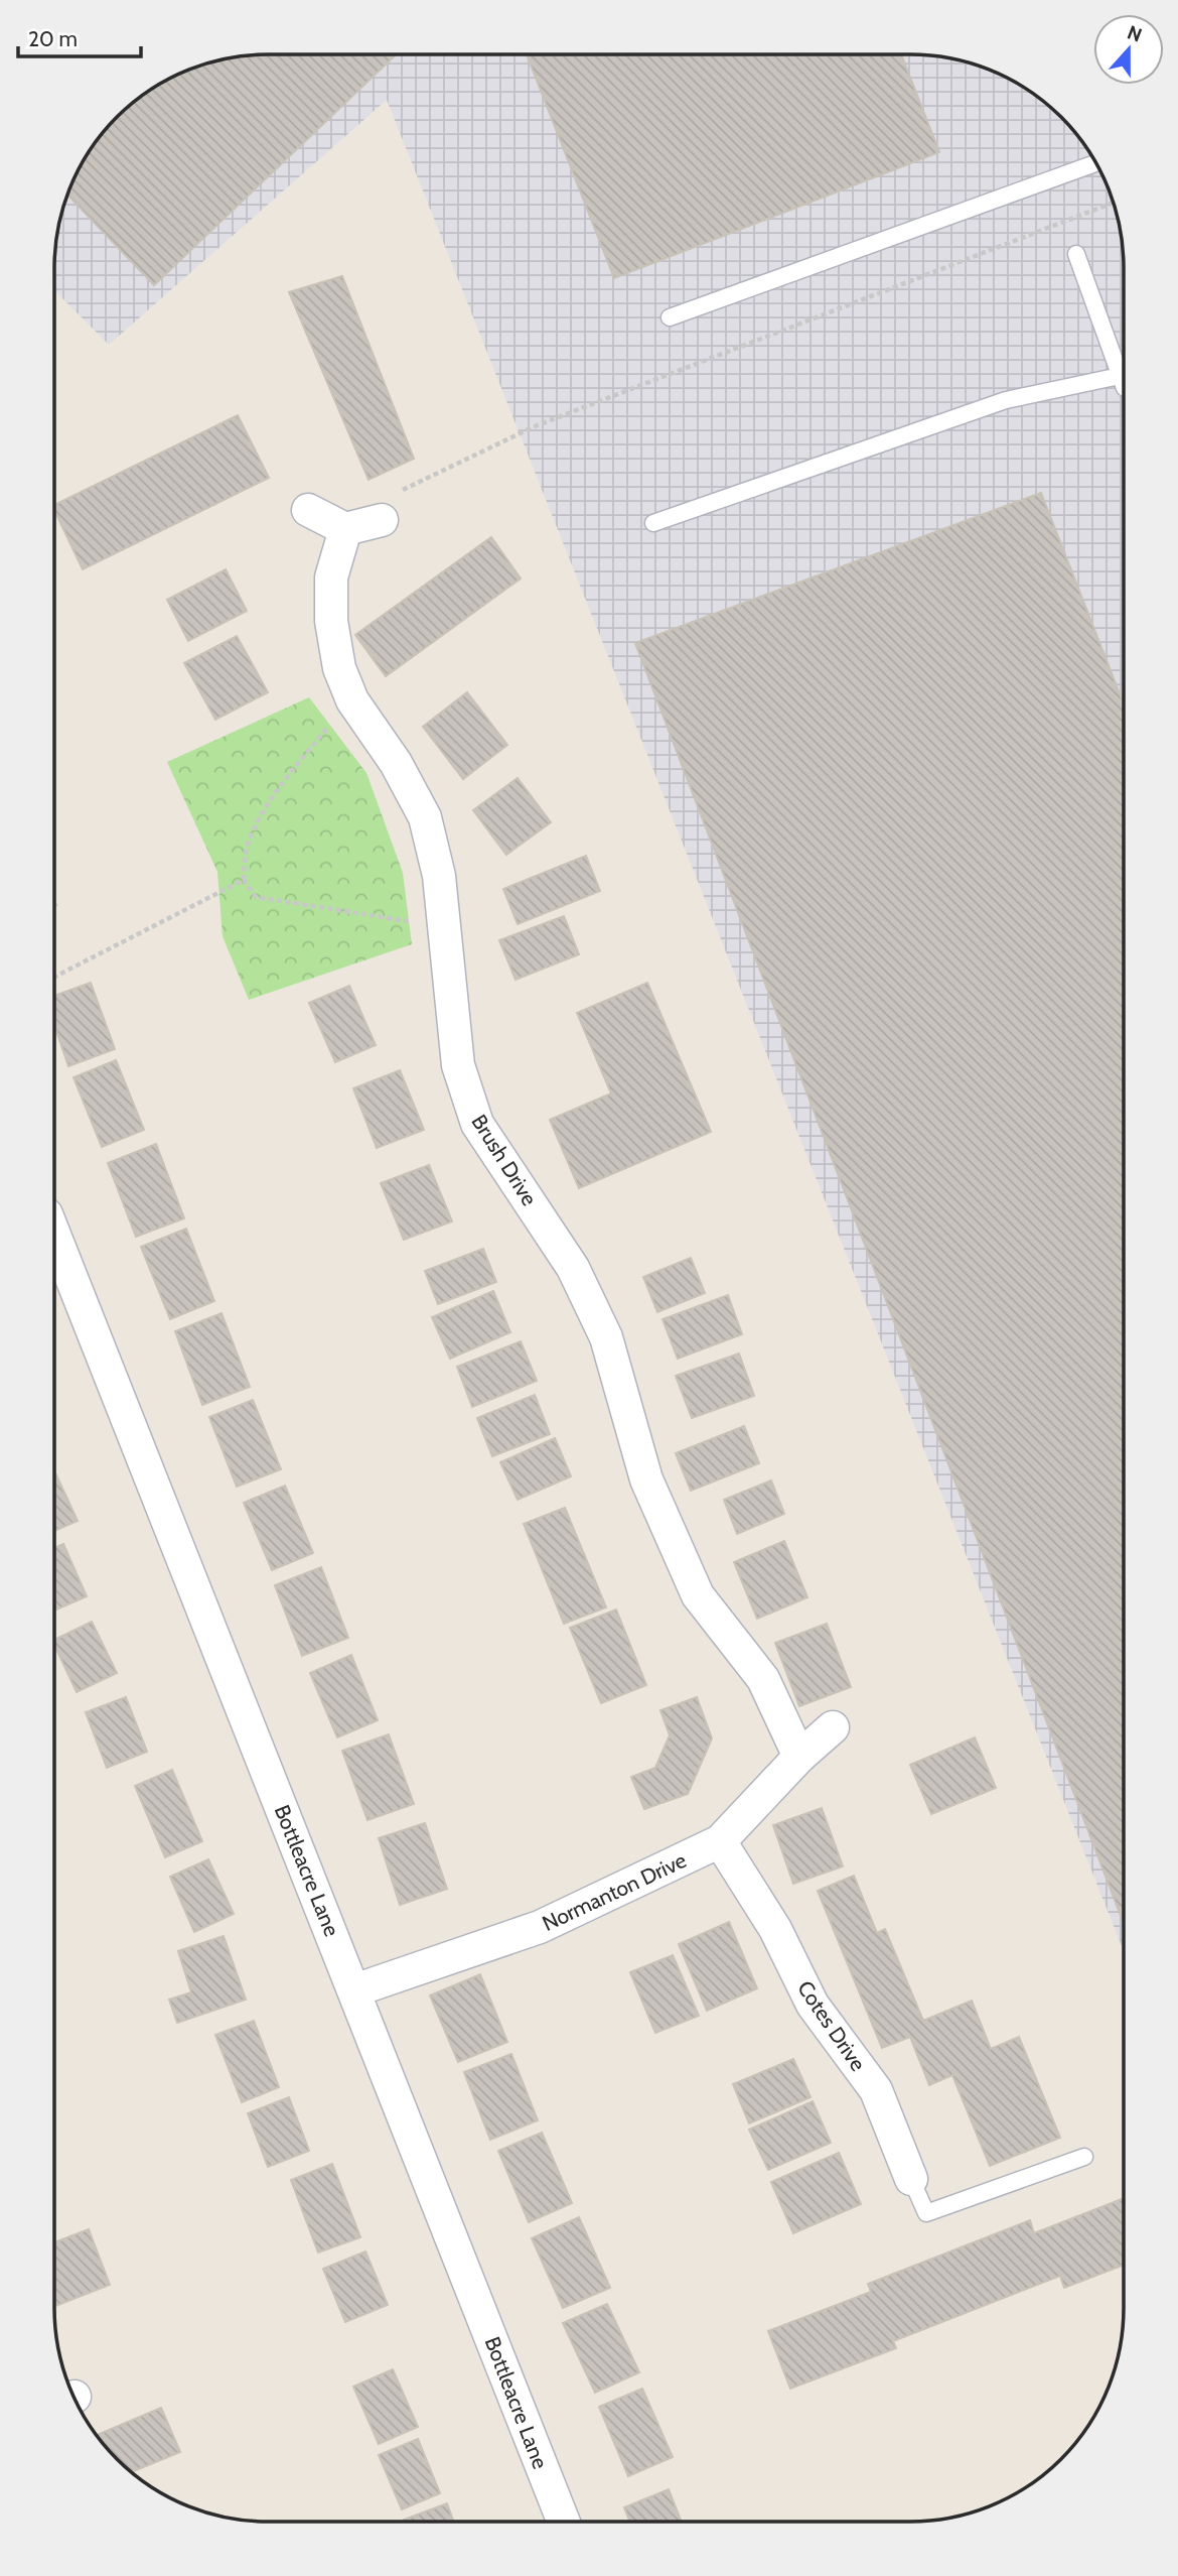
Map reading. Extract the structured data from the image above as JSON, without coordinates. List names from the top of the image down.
{
  "streets": {
    "street": [
      "Brush Drive",
      "Bottleacre Lane",
      "Normanton Drive",
      "Cotes Drive"
    ]
  },
  "crossings": [
    ["Brush Drive", "Normanton Drive"],
    ["Bottleacre Lane", "Normanton Drive"],
    ["Normanton Drive", "Cotes Drive"]
  ],
  "scale_bar": "20 m",
  "north": "top"
}
